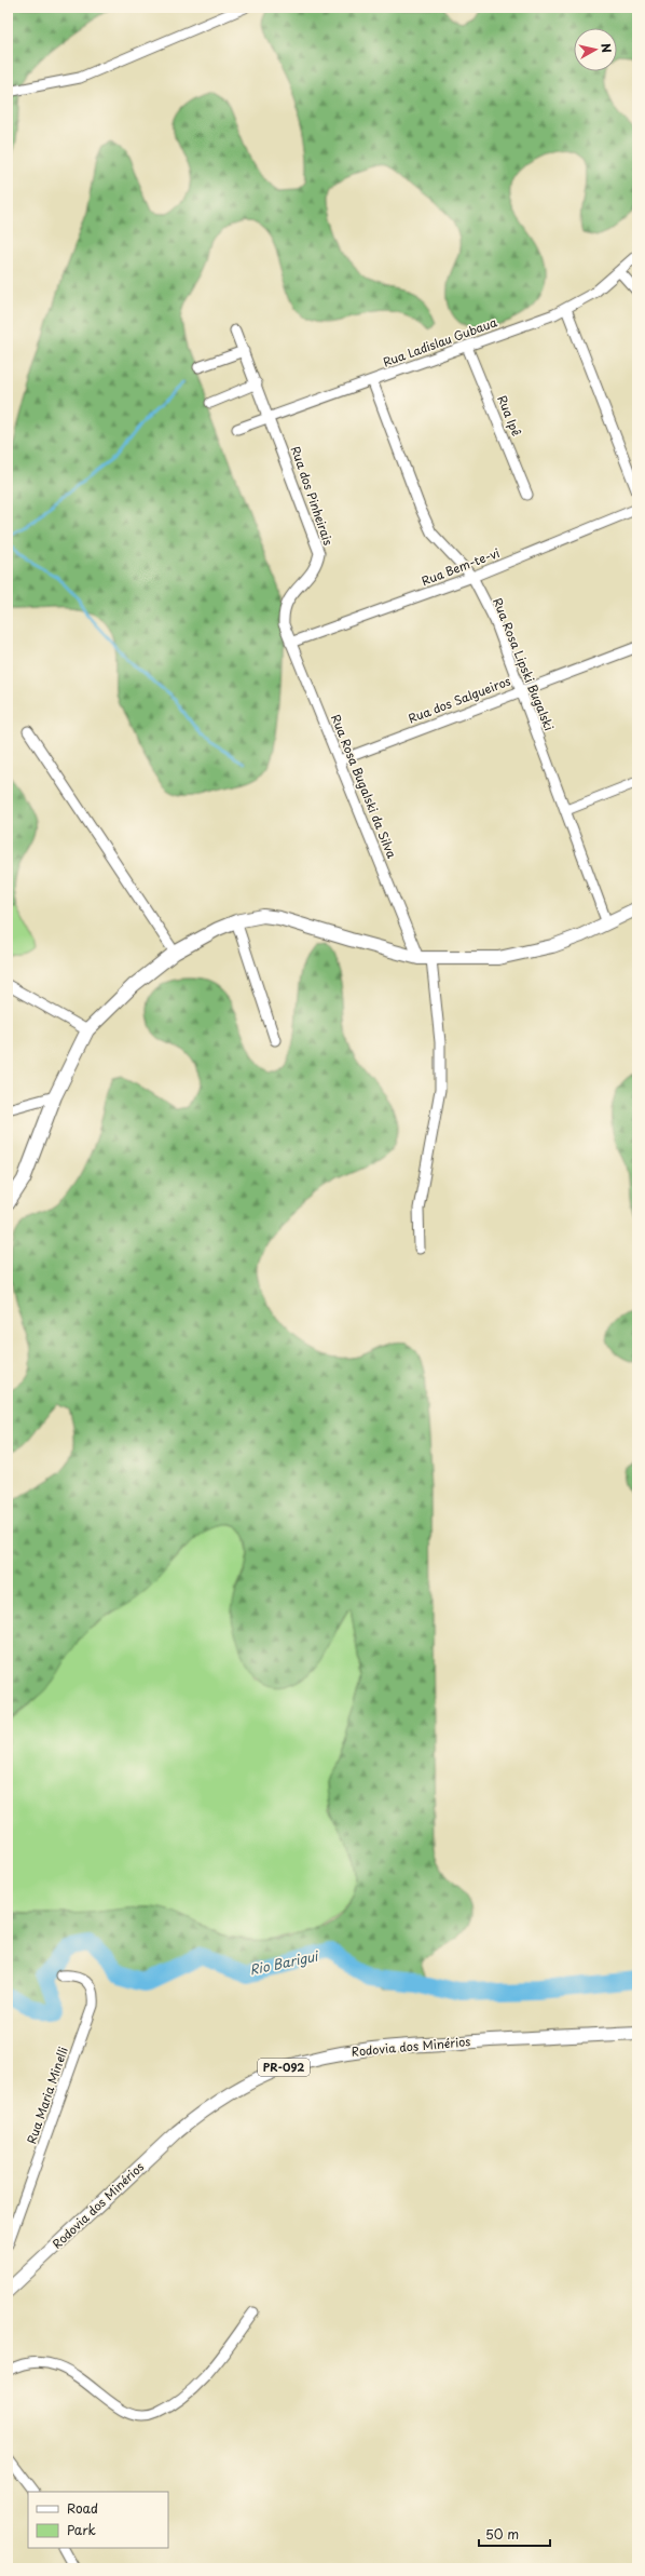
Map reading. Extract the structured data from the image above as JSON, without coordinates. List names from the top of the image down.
{
  "streets": {
    "main road": ["Rodovia dos Minérios", "PR-092"],
    "street": [
      "Rua Ladislau Gubaua",
      "Rua Ipê",
      "Rua dos Pinheirais",
      "Rua Bem-te-vi",
      "Rua Rosa Lipski Bugalski",
      "Rua dos Salgueiros",
      "Rua Rosa Bugalski da Silva",
      "Rua Maria Minelli"
    ]
  },
  "crossings": [
    ["Rua Ladislau Gubaua", "Rua Ipê"],
    ["Rua Ladislau Gubaua", "Rua dos Pinheirais"],
    ["Rua Ladislau Gubaua", "Rua Rosa Lipski Bugalski"],
    ["Rua dos Pinheirais", "Rua Rosa Bugalski da Silva"],
    ["Rua Bem-te-vi", "Rua Rosa Lipski Bugalski"],
    ["Rua Bem-te-vi", "Rua Rosa Bugalski da Silva"],
    ["Rua Rosa Lipski Bugalski", "Rua dos Salgueiros"],
    ["Rua dos Salgueiros", "Rua Rosa Bugalski da Silva"]
  ],
  "water": ["Rio Barigui"],
  "legend": ["Road", "Park"],
  "scale_bar": "50 m",
  "north": "right"
}
